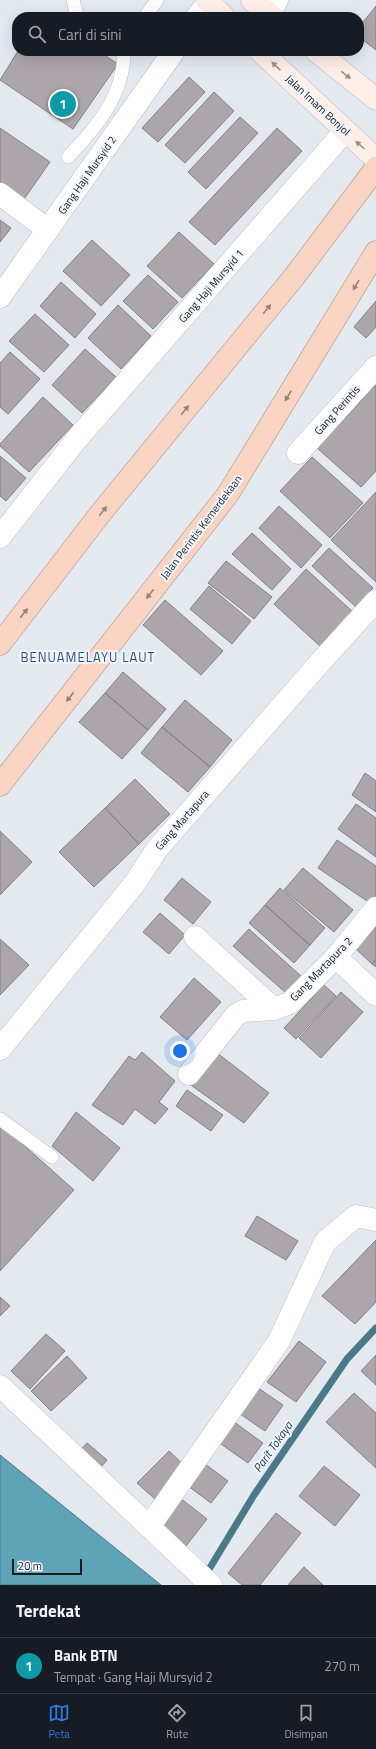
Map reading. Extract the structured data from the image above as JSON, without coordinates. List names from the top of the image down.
{
  "streets": {
    "highway": ["Jalan Perintis Kemerdekaan"],
    "main road": ["Jalan Imam Bonjol"],
    "street": [
      "Gang Haji Mursyid 2",
      "Gang Haji Mursyid 1",
      "Gang Perintis",
      "Gang Martapura",
      "Gang Martapura 2"
    ]
  },
  "crossings": [
    ["Jalan Imam Bonjol", "Gang Haji Mursyid 1"]
  ],
  "districts": ["BENUAMELAYU LAUT"],
  "water": ["Parit Tokaya"],
  "scale_bar": "20 m",
  "page": {
    "search": "Cari di sini",
    "pins": "1",
    "scale": "20 m",
    "heading": "Terdekat",
    "list": [
      {
        "mark": "1",
        "name": "Bank BTN",
        "note": "Tempat · Gang Haji Mursyid 2",
        "value": "270 m"
      }
    ],
    "nav": ["Peta", "Rute", "Disimpan"]
  }
}
